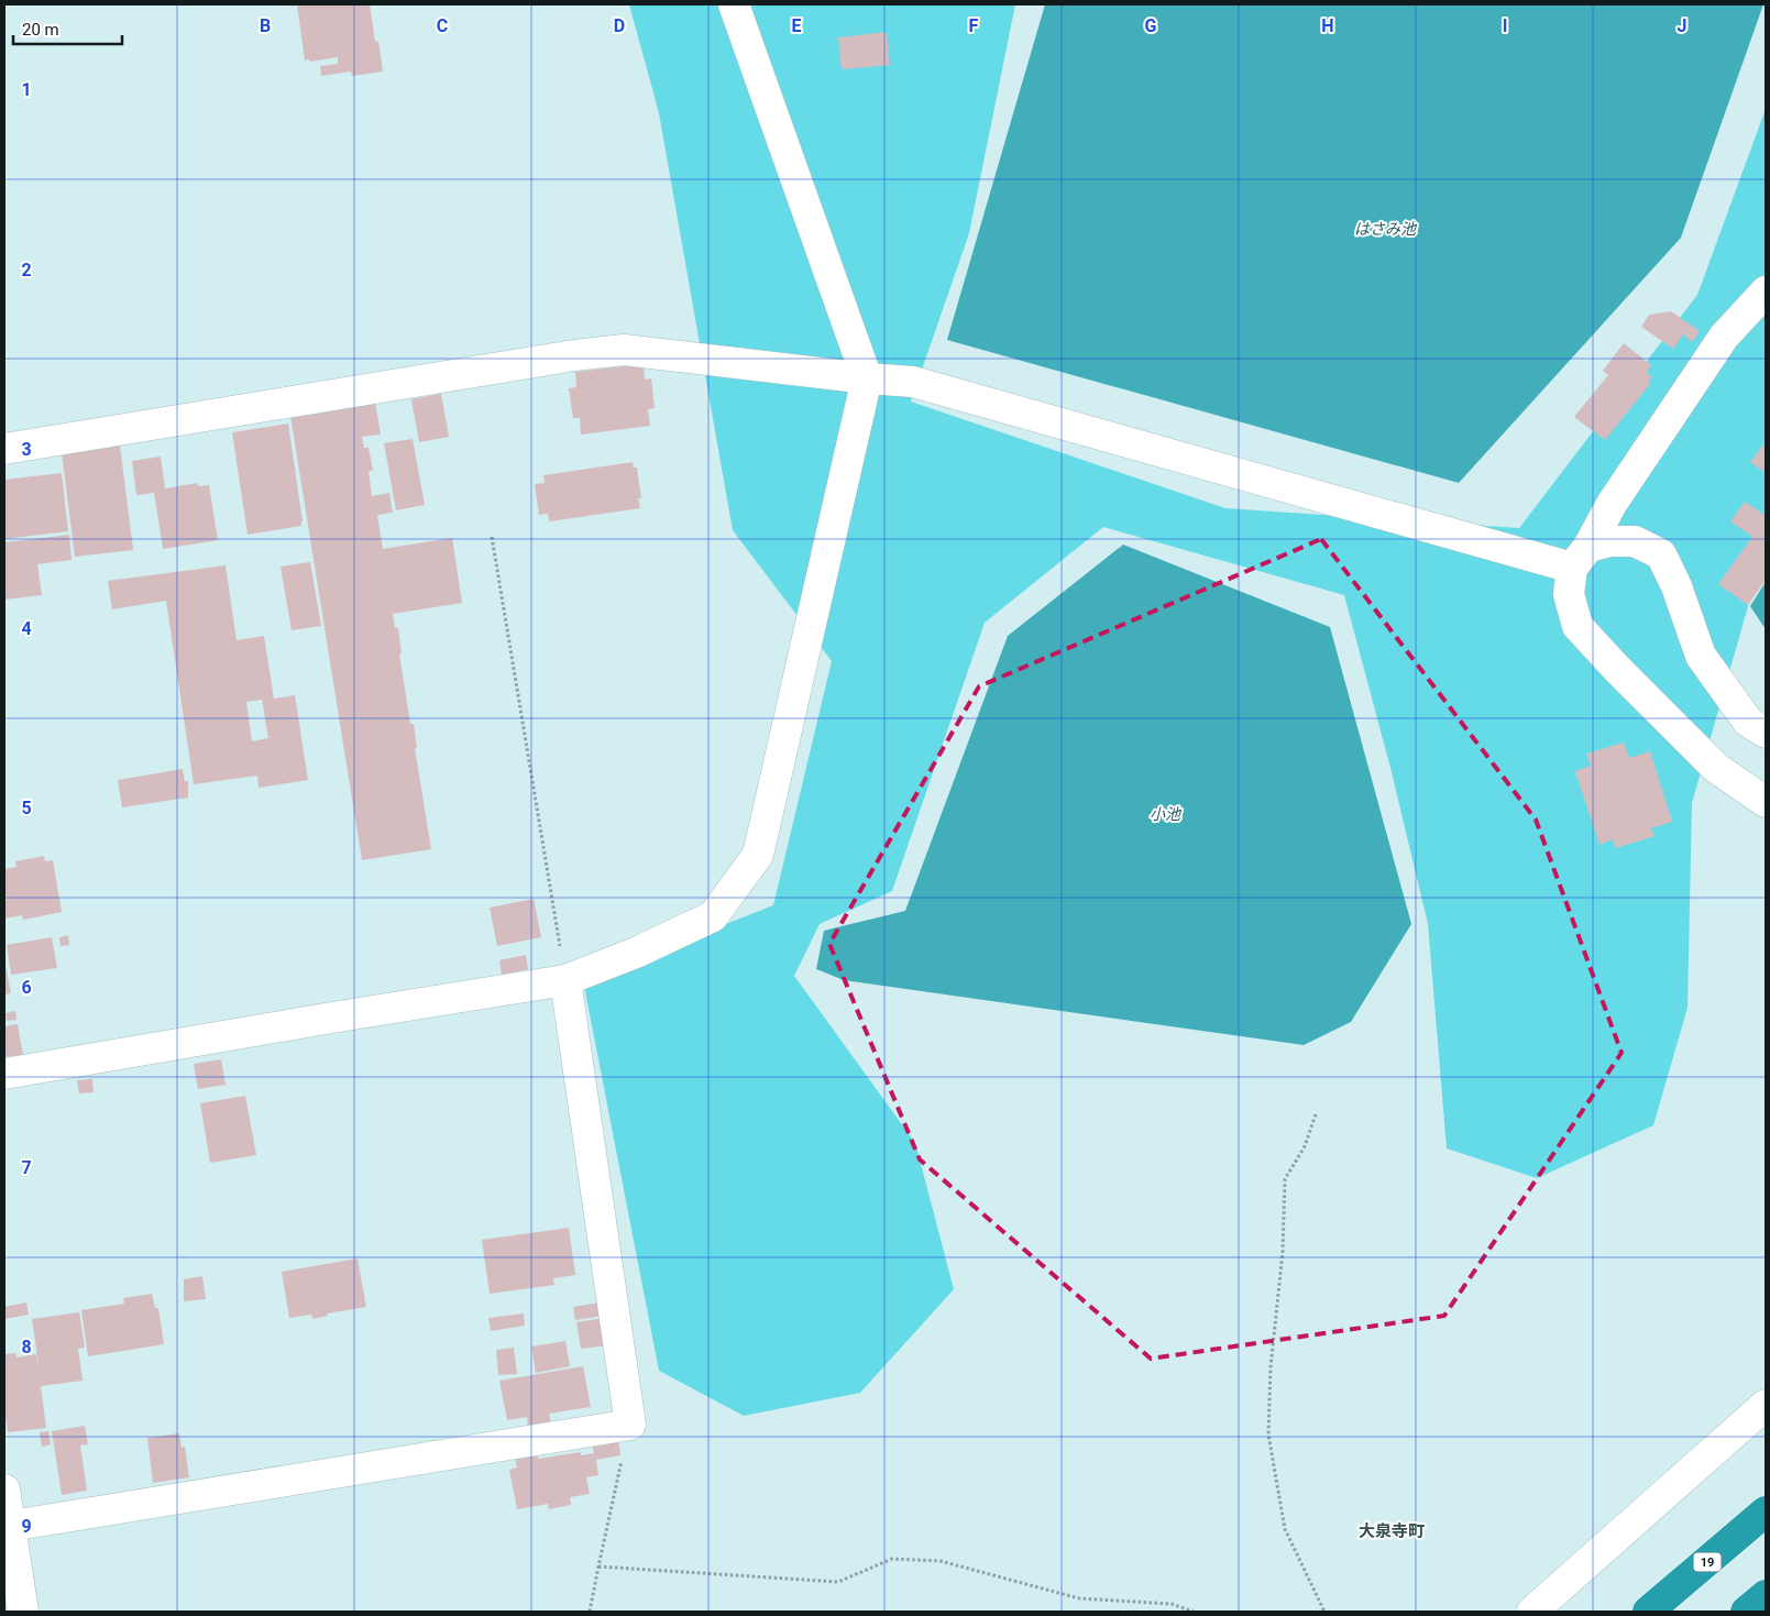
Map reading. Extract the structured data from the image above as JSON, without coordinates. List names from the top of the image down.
{
  "streets": {
    "highway": ["19"]
  },
  "districts": ["大泉寺町"],
  "water": ["はさみ池", "小池"],
  "scale_bar": "20 m",
  "grid": {
    "columns": [
      "B",
      "C",
      "D",
      "E",
      "F",
      "G",
      "H",
      "I",
      "J"
    ],
    "rows": [
      "1",
      "2",
      "3",
      "4",
      "5",
      "6",
      "7",
      "8",
      "9"
    ]
  }
}
